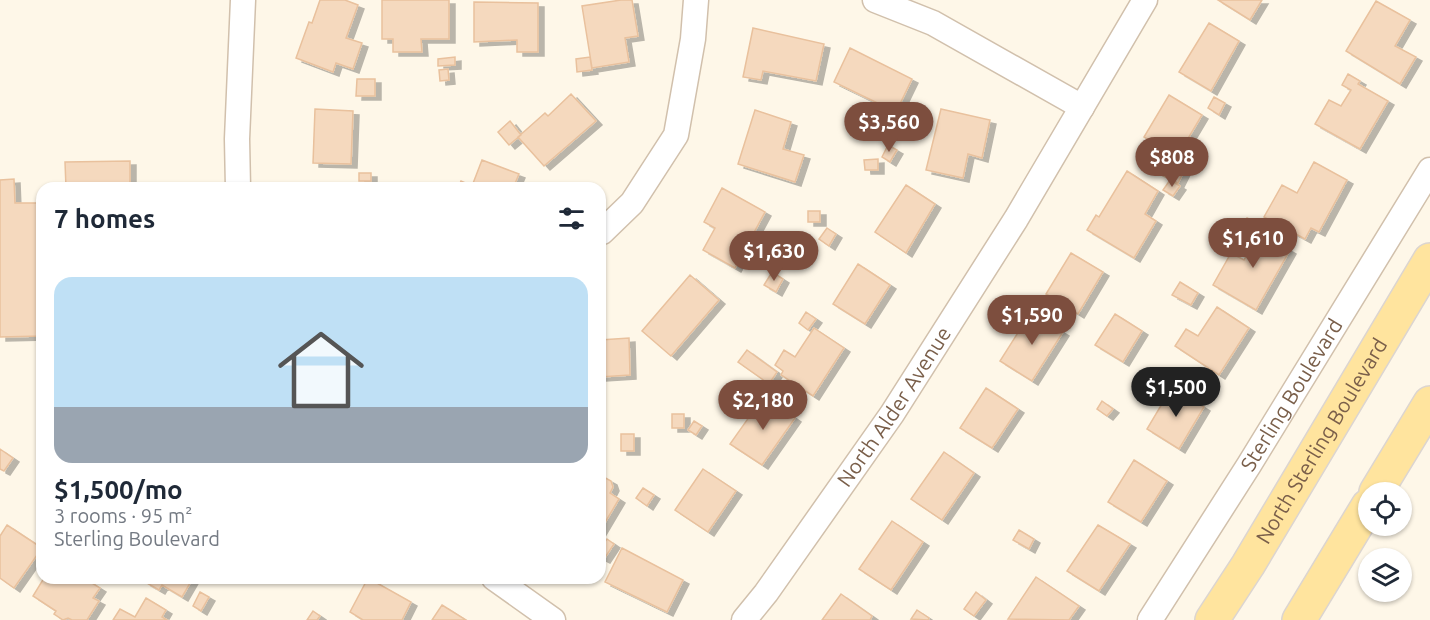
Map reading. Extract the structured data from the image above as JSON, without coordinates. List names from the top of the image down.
{
  "streets": {
    "main road": ["North Sterling Boulevard"],
    "street": ["Sterling Boulevard", "North Alder Avenue"]
  },
  "page": {
    "price": [
      "$3,560",
      "$808",
      "$1,610",
      "$1,630",
      "$1,590",
      "$1,500",
      "$2,180"
    ],
    "heading": "7 homes",
    "list": [
      {
        "name": "$1,500/mo",
        "note": "3 rooms · 95 m² · Sterling Boulevard"
      }
    ]
  }
}
